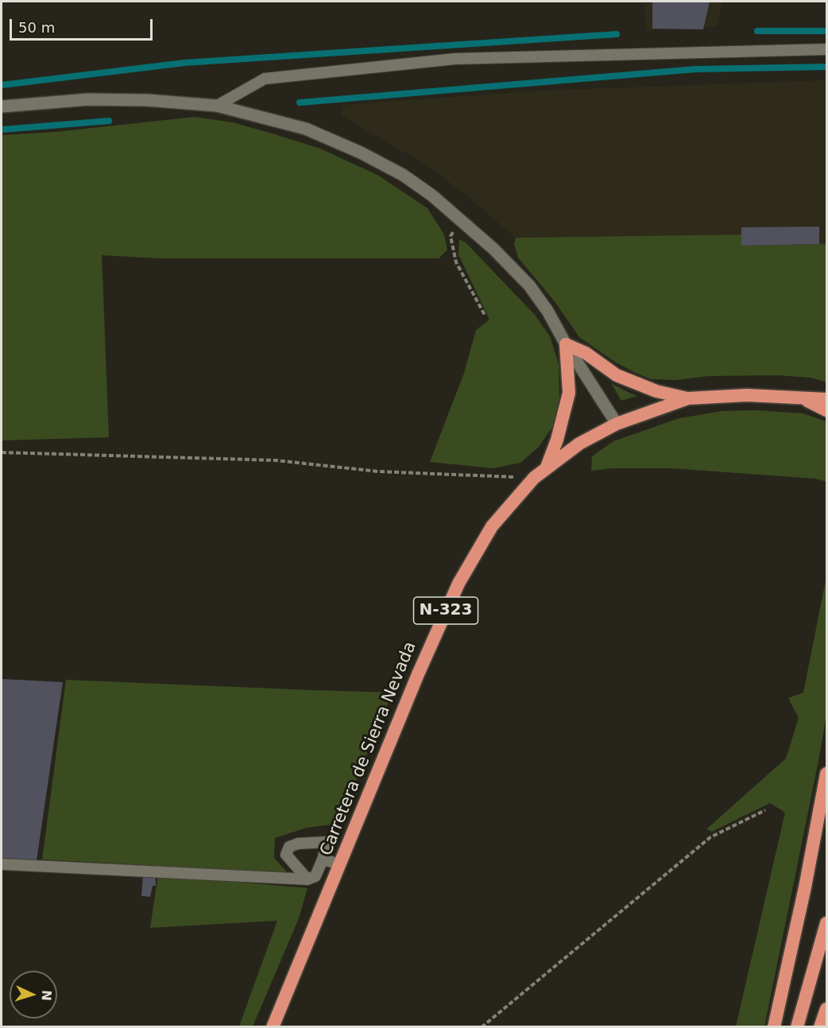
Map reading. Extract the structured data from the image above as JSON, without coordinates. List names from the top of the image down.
{
  "streets": {
    "highway": ["N-323", "Carretera de Sierra Nevada"]
  },
  "scale_bar": "50 m",
  "north": "right"
}
